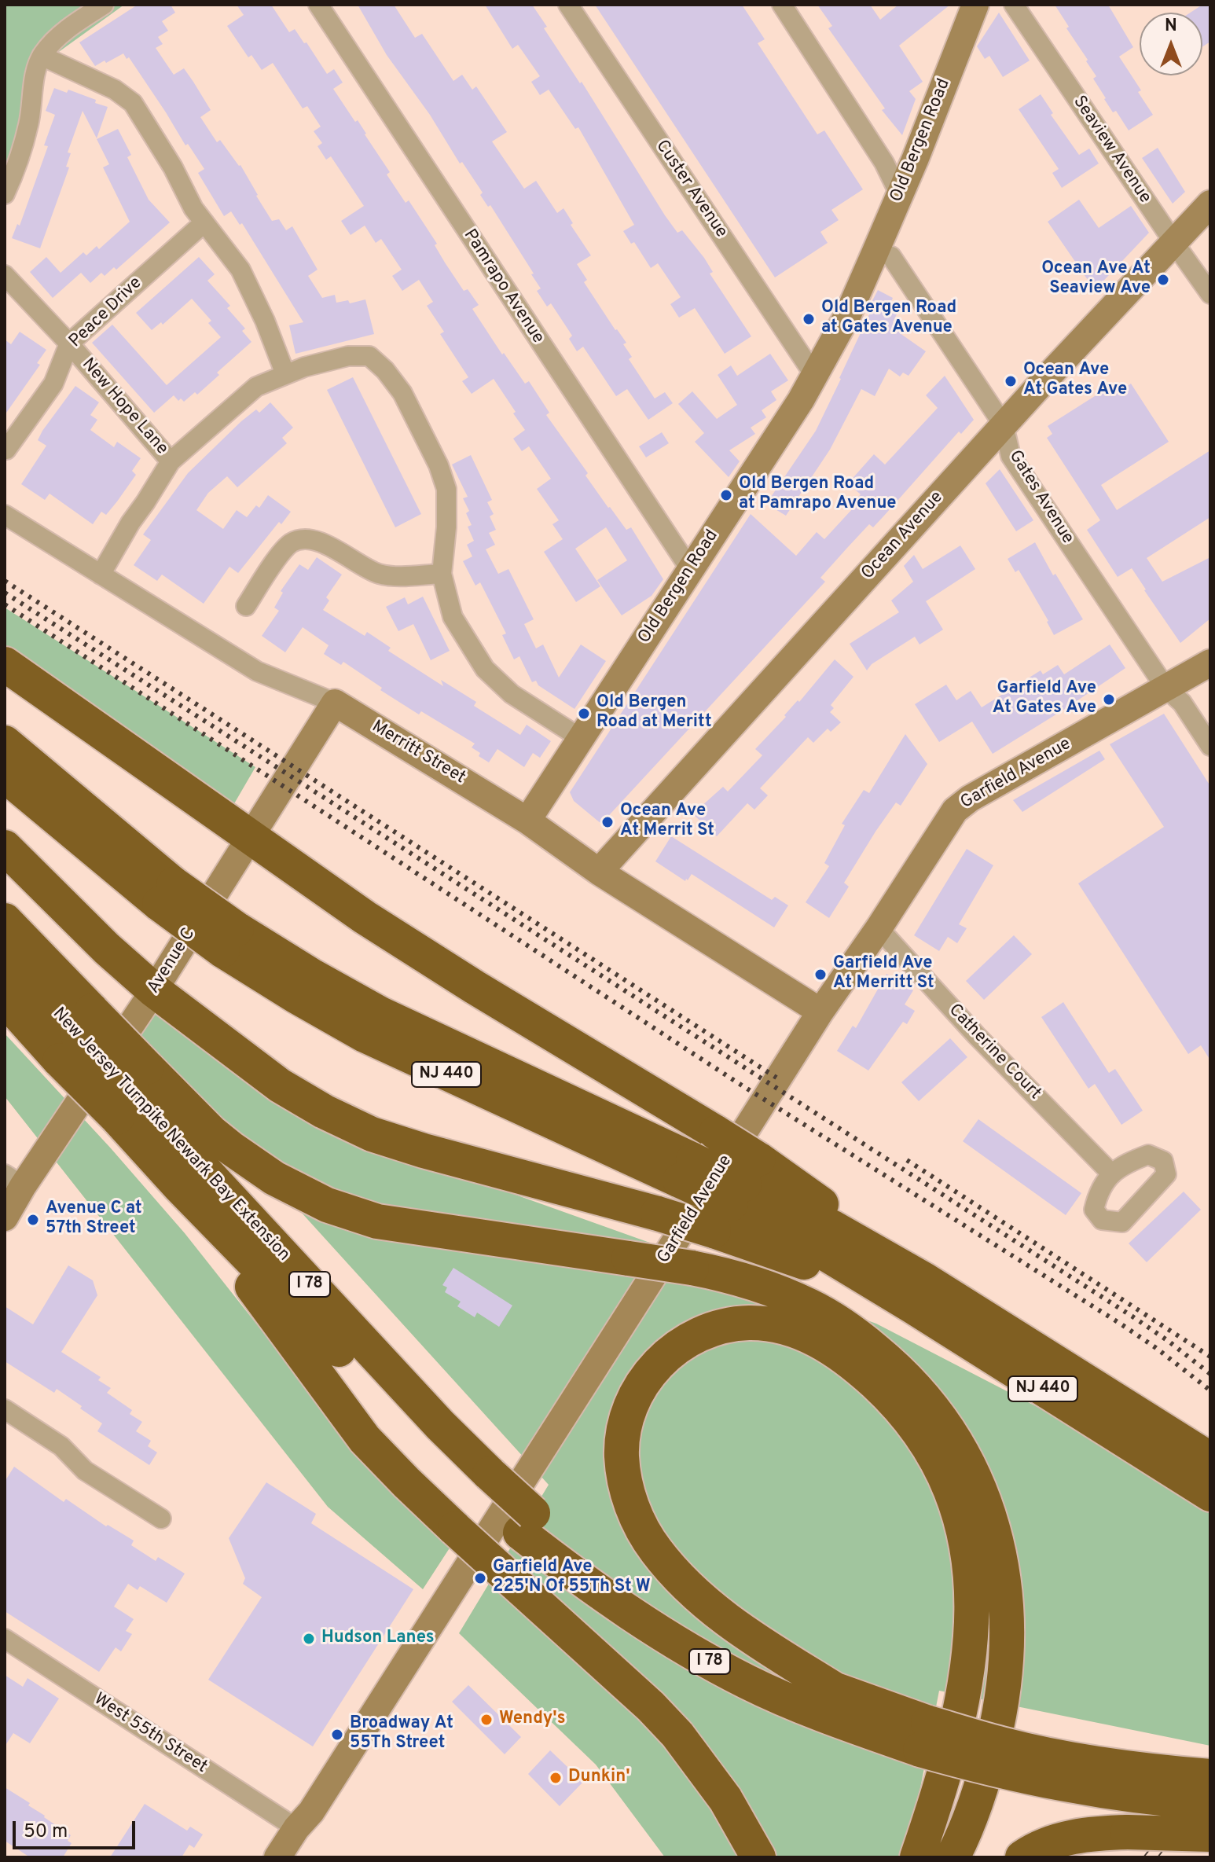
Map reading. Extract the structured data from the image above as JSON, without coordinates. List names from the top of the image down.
{
  "streets": {
    "highway": ["NJ 440", "New Jersey Turnpike Newark Bay Extension", "I 78"],
    "main road": [
      "Old Bergen Road",
      "Ocean Avenue",
      "Merritt Street",
      "Garfield Avenue",
      "Avenue C"
    ],
    "street": [
      "Seaview Avenue",
      "Custer Avenue",
      "Pamrapo Avenue",
      "Peace Drive",
      "New Hope Lane",
      "Gates Avenue",
      "Catherine Court",
      "West 55th Street"
    ]
  },
  "crossings": [
    ["Old Bergen Road", "Custer Avenue"],
    ["Old Bergen Road", "Pamrapo Avenue"],
    ["Old Bergen Road", "Gates Avenue"],
    ["Old Bergen Road", "Merritt Street"],
    ["Seaview Avenue", "Ocean Avenue"],
    ["Peace Drive", "New Hope Lane"],
    ["Gates Avenue", "Ocean Avenue"],
    ["Gates Avenue", "Garfield Avenue"],
    ["Ocean Avenue", "Merritt Street"],
    ["Merritt Street", "Garfield Avenue"],
    ["Merritt Street", "Avenue C"],
    ["Garfield Avenue", "Catherine Court"],
    ["Garfield Avenue", "West 55th Street"]
  ],
  "places": [
    "Ocean Ave At Seaview Ave",
    "Old Bergen Road at Gates Avenue",
    "Ocean Ave At Gates Ave",
    "Old Bergen Road at Pamrapo Avenue",
    "Garfield Ave At Gates Ave",
    "Old Bergen Road at Meritt",
    "Ocean Ave At Merrit St",
    "Garfield Ave At Merritt St",
    "Avenue C at 57th Street",
    "Garfield Ave 225'N Of 55Th St W",
    "Hudson Lanes",
    "Wendy's",
    "Broadway At 55Th Street",
    "Dunkin'"
  ],
  "scale_bar": "50 m",
  "north": "top"
}
